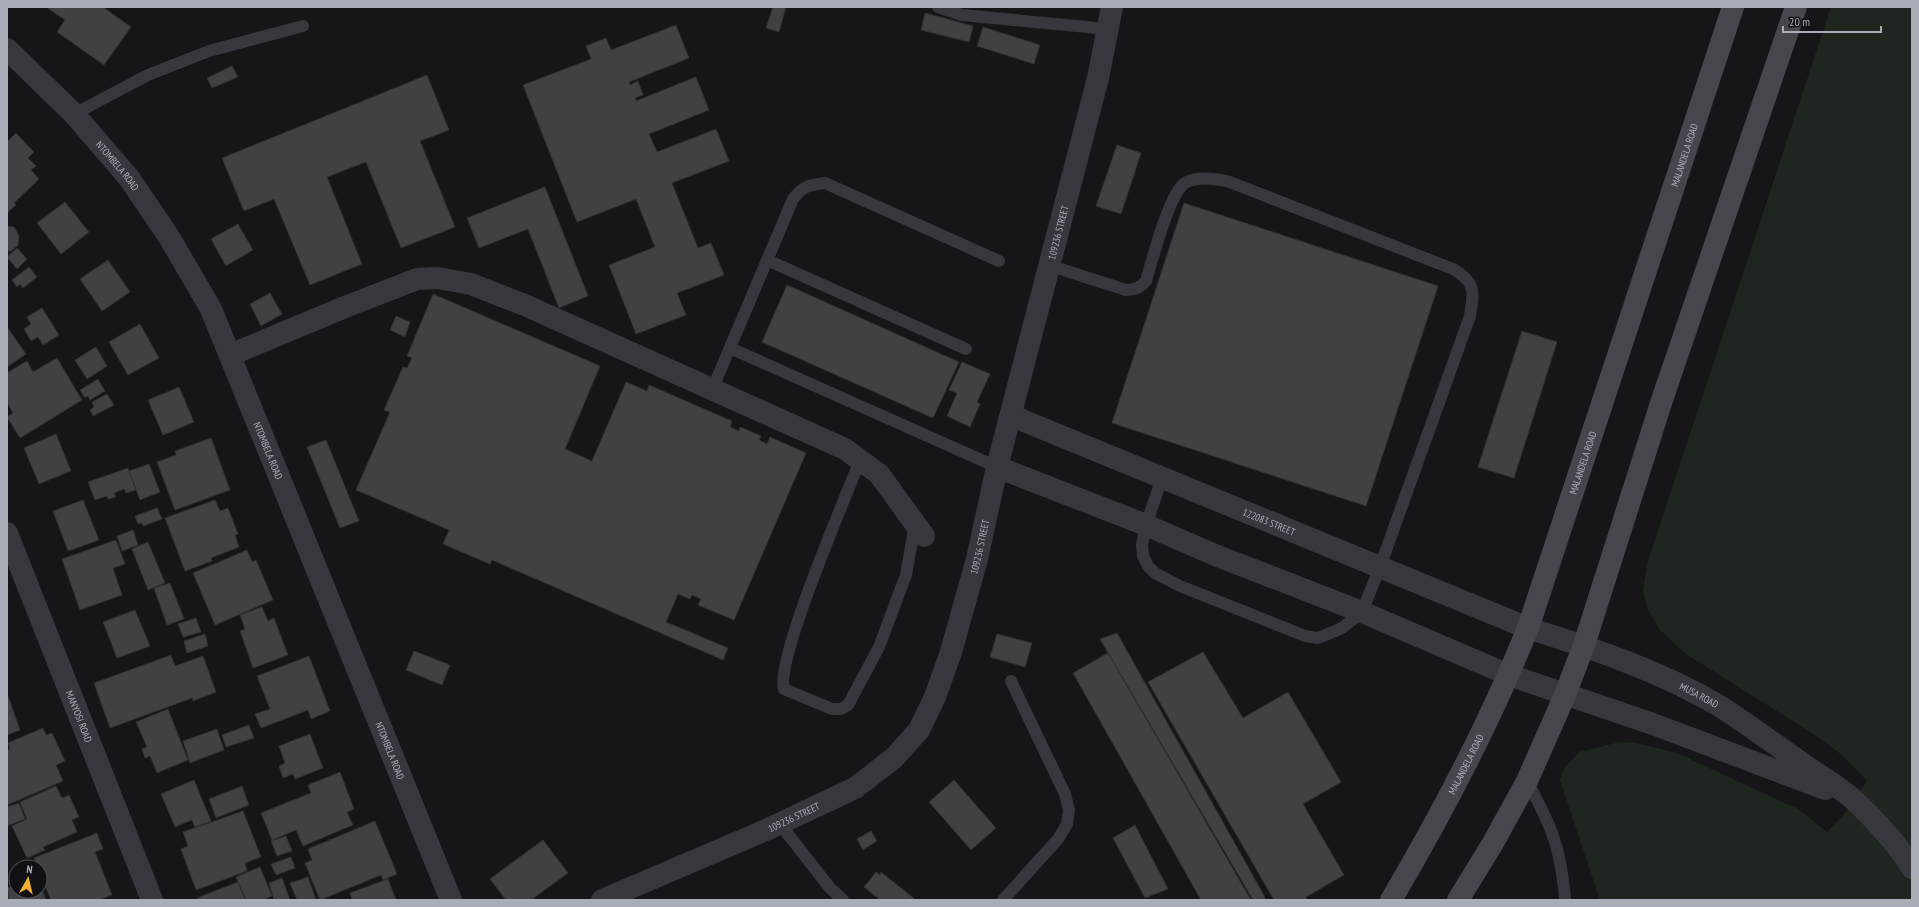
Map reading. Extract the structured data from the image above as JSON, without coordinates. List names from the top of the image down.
{
  "streets": {
    "main road": ["MALANDELA ROAD"],
    "street": [
      "NTOMBELA ROAD",
      "109236 STREET",
      "122083 STREET",
      "MUSA ROAD",
      "MANYOSI ROAD"
    ]
  },
  "crossings": [
    ["MALANDELA ROAD", "122083 STREET"],
    ["MALANDELA ROAD", "MUSA ROAD"],
    ["109236 STREET", "122083 STREET"],
    ["122083 STREET", "MUSA ROAD"]
  ],
  "scale_bar": "20 m",
  "north": "top"
}
